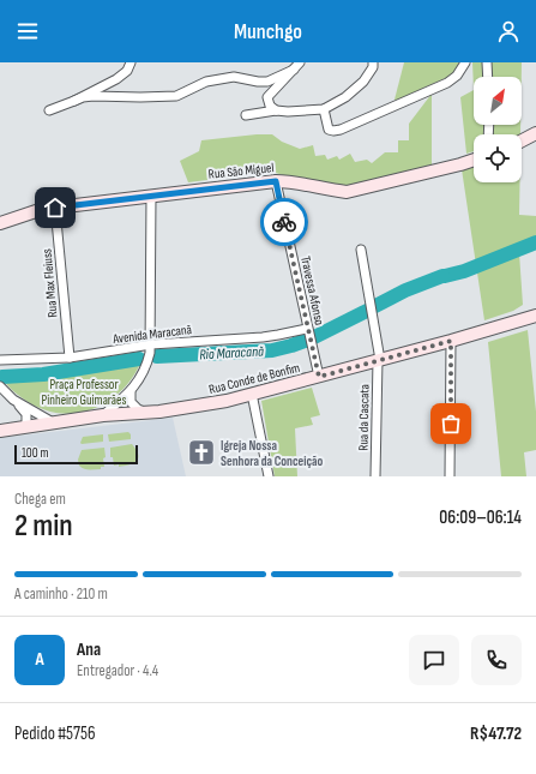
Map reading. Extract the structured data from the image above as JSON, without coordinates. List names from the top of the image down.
{
  "streets": {
    "main road": ["Rua São Miguel", "Rua Conde de Bonfim"],
    "street": [
      "Rua Max Fleiuss",
      "Travessa Afonso",
      "Avenida Maracanã",
      "Rua da Cascata"
    ]
  },
  "crossings": [
    ["Rua São Miguel", "Rua Max Fleiuss"],
    ["Rua São Miguel", "Travessa Afonso"],
    ["Rua Max Fleiuss", "Avenida Maracanã"],
    ["Travessa Afonso", "Avenida Maracanã"],
    ["Travessa Afonso", "Rua Conde de Bonfim"],
    ["Rua Conde de Bonfim", "Rua da Cascata"]
  ],
  "water": ["Rio Maracanã"],
  "parks": ["Praça Professor Pinheiro Guimarães"],
  "places": {
    "church": ["Igreja Nossa Senhora da Conceição"]
  },
  "scale_bar": "100 m",
  "north": "top right",
  "page": {
    "header": "Munchgo",
    "scale": "100 m",
    "heading": ["2 min", "Chega em", "06:09–06:14"],
    "panel": [
      "Ana",
      "Entregador · 4.4",
      "Pedido #5756",
      "R$47.72"
    ],
    "bar": "A caminho · 210 m",
    "round": "A"
  }
}
